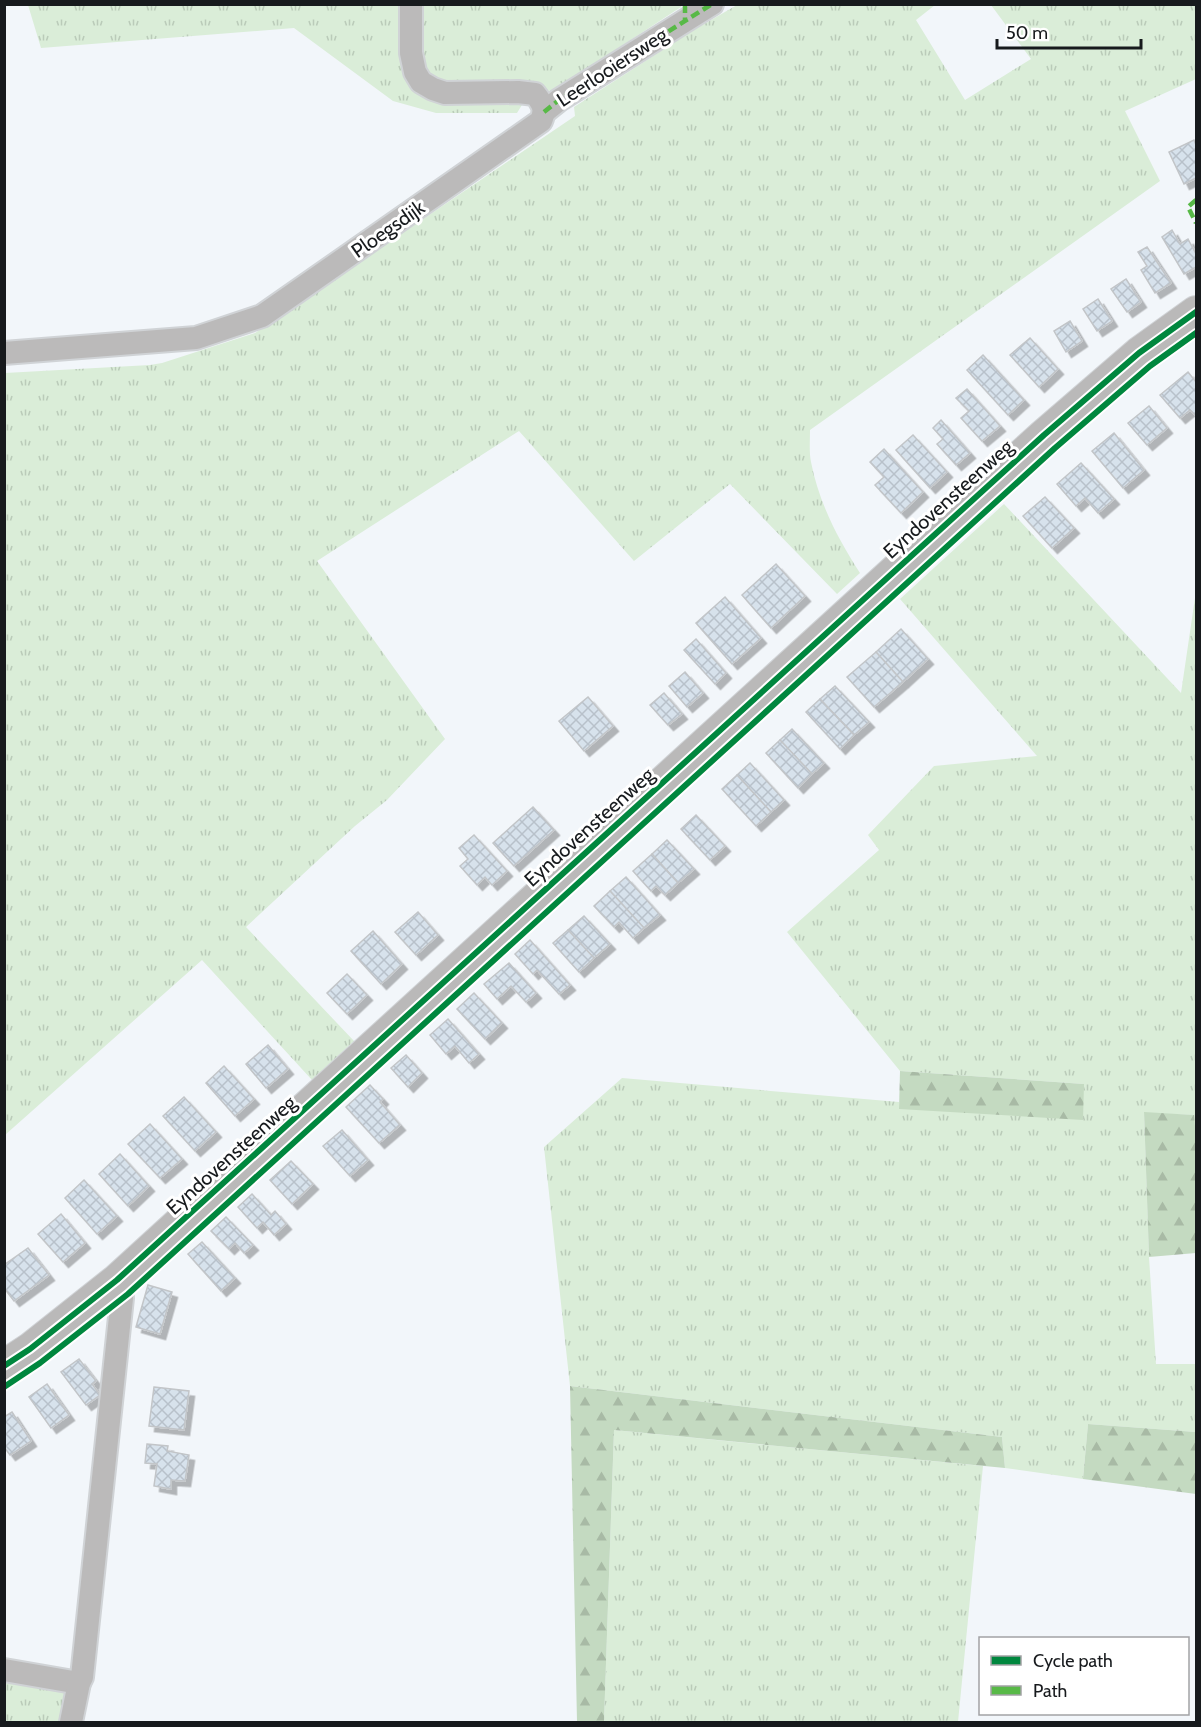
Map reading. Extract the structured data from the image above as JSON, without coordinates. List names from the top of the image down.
{
  "streets": {
    "street": ["Leerlooiersweg", "Ploegsdijk", "Eyndovensteenweg"]
  },
  "crossings": [
    ["Leerlooiersweg", "Ploegsdijk"]
  ],
  "legend": ["Cycle path", "Path"],
  "scale_bar": "50 m"
}
